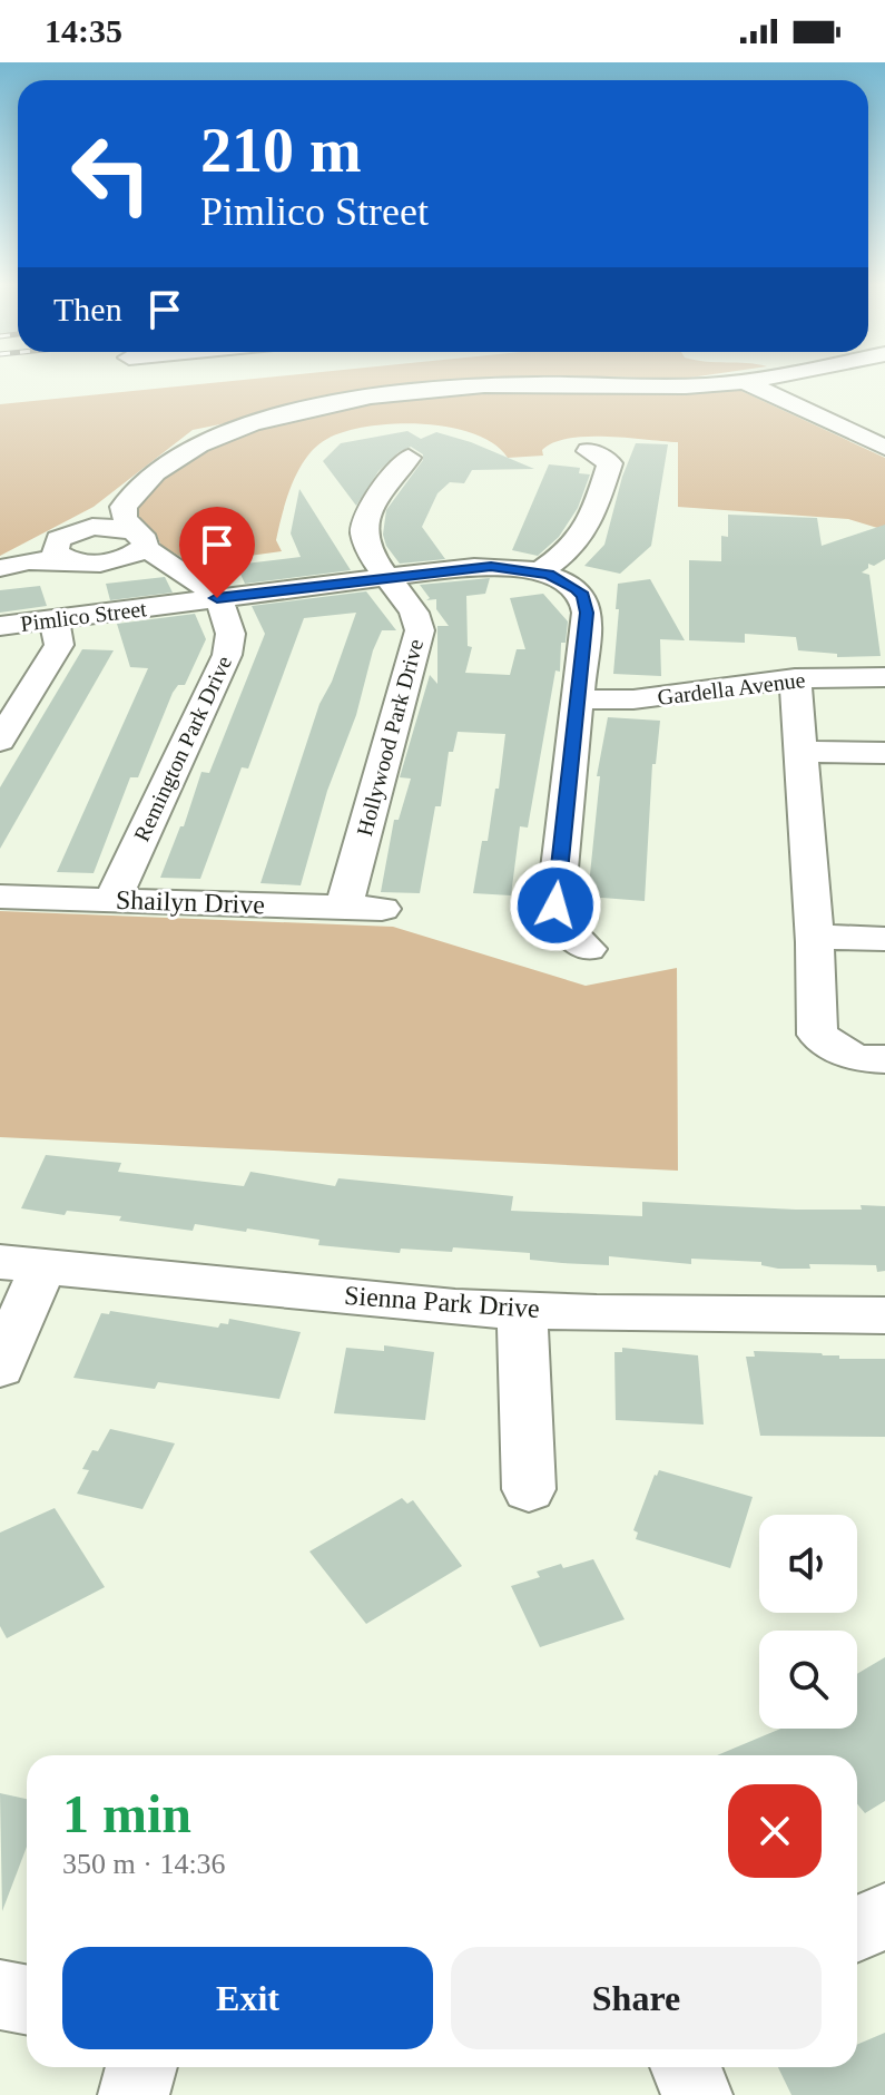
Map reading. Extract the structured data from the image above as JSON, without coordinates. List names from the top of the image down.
{
  "streets": {
    "street": [
      "Pimlico Street",
      "Gardella Avenue",
      "Hollywood Park Drive",
      "Remington Park Drive",
      "Shailyn Drive",
      "Sienna Park Drive"
    ]
  },
  "crossings": [
    ["Pimlico Street", "Gardella Avenue"],
    ["Pimlico Street", "Hollywood Park Drive"],
    ["Pimlico Street", "Remington Park Drive"],
    ["Hollywood Park Drive", "Shailyn Drive"],
    ["Remington Park Drive", "Shailyn Drive"]
  ],
  "page": {
    "status": "14:35",
    "turn": ["210 m", "Pimlico Street"],
    "then": "Then",
    "heading": ["1 min", "350 m · 14:36"],
    "buttons": ["Exit", "Share"]
  }
}
